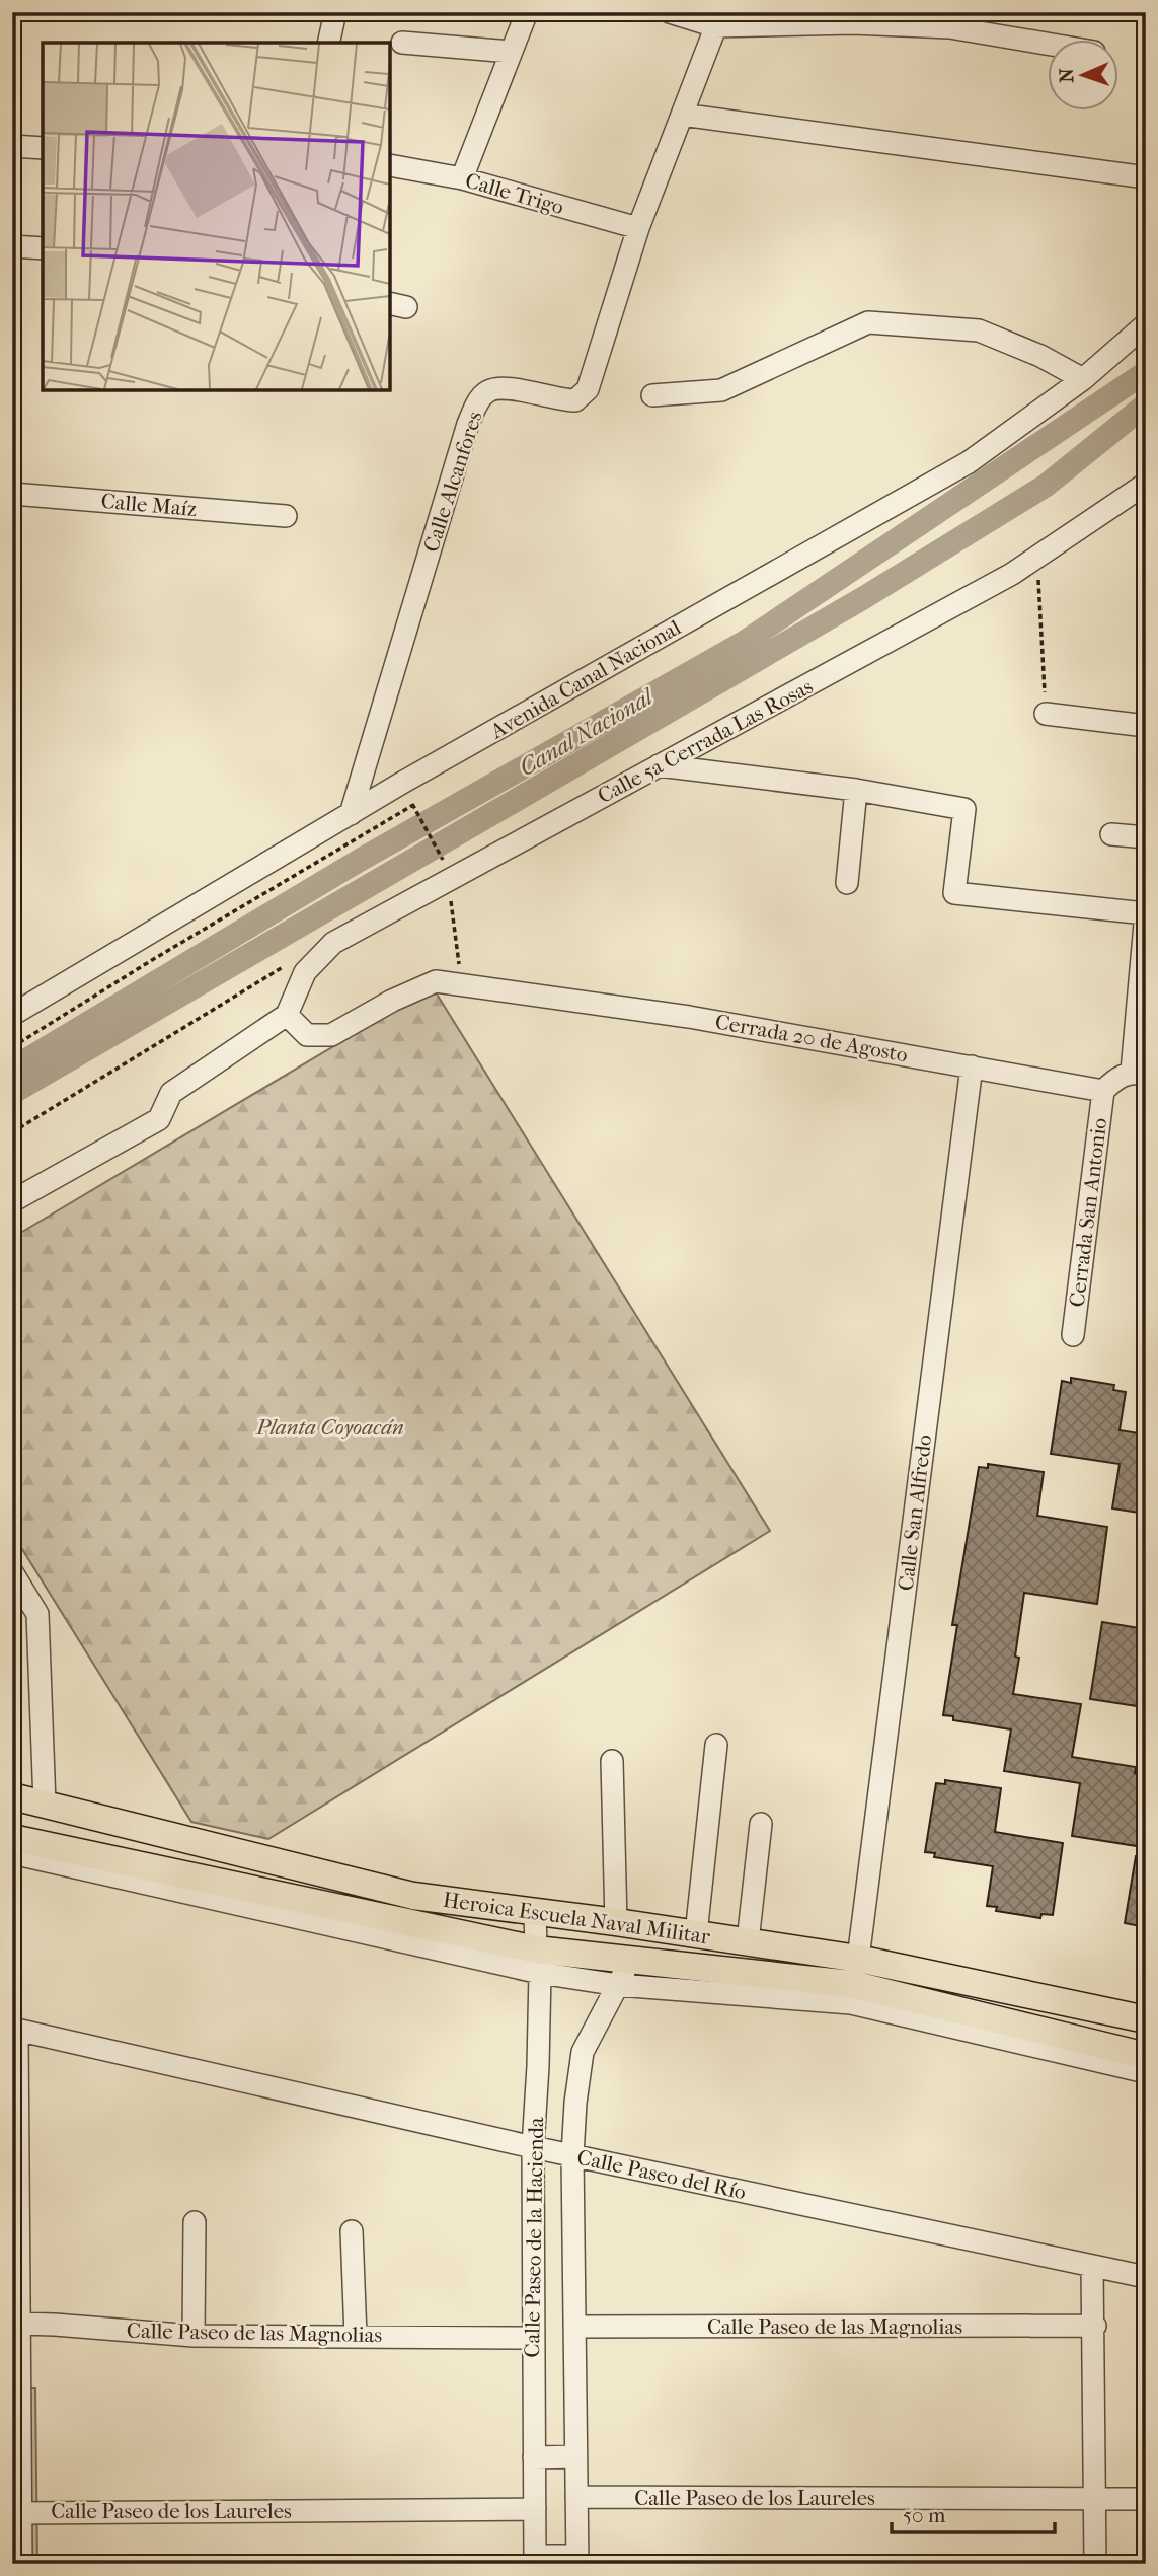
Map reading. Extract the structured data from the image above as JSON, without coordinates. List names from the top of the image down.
{
  "streets": {
    "main road": ["Heroica Escuela Naval Militar"],
    "street": [
      "Calle Trigo",
      "Calle Alcanfores",
      "Calle Maíz",
      "Avenida Canal Nacional",
      "Calle 5a Cerrada Las Rosas",
      "Cerrada 20 de Agosto",
      "Cerrada San Antonio",
      "Calle San Alfredo",
      "Calle Paseo del Río",
      "Calle Paseo de la Hacienda",
      "Calle Paseo de las Magnolias",
      "Calle Paseo de los Laureles"
    ]
  },
  "crossings": [
    ["Calle Trigo", "Calle Alcanfores"],
    ["Calle Alcanfores", "Avenida Canal Nacional"],
    ["Calle 5a Cerrada Las Rosas", "Cerrada 20 de Agosto"],
    ["Cerrada 20 de Agosto", "Cerrada San Antonio"],
    ["Cerrada 20 de Agosto", "Calle San Alfredo"],
    ["Calle San Alfredo", "Heroica Escuela Naval Militar"],
    ["Heroica Escuela Naval Militar", "Calle Paseo de la Hacienda"],
    ["Calle Paseo del Río", "Calle Paseo de la Hacienda"],
    ["Calle Paseo de la Hacienda", "Calle Paseo de las Magnolias"],
    ["Calle Paseo de la Hacienda", "Calle Paseo de los Laureles"]
  ],
  "water": ["Canal Nacional"],
  "parks": ["Planta Coyoacán"],
  "scale_bar": "50 m",
  "north": "left"
}
